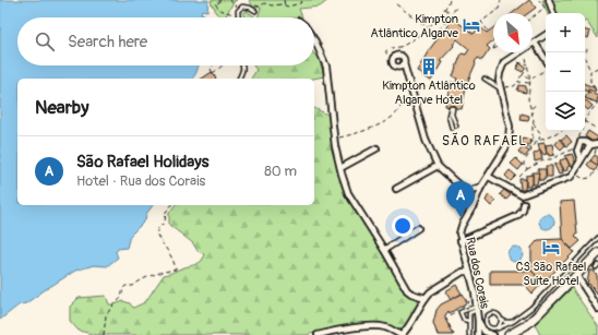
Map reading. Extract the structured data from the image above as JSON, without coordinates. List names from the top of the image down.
{
  "streets": {
    "street": ["Rua dos Corais"]
  },
  "districts": ["SÃO RAFAEL"],
  "places": {
    "hotel": ["Kimpton Atlântico Algarve", "CS São Rafael Suite Hotel"],
    "building": ["Kimpton Atlântico Algarve Hotel"]
  },
  "north": "bottom right",
  "page": {
    "map_buttons": ["+", "−"],
    "search": "Search here",
    "heading": "Nearby",
    "list": [
      {
        "mark": "A",
        "name": "São Rafael Holidays",
        "note": "Hotel · Rua dos Corais",
        "value": "80 m"
      }
    ],
    "pins": "A"
  }
}
